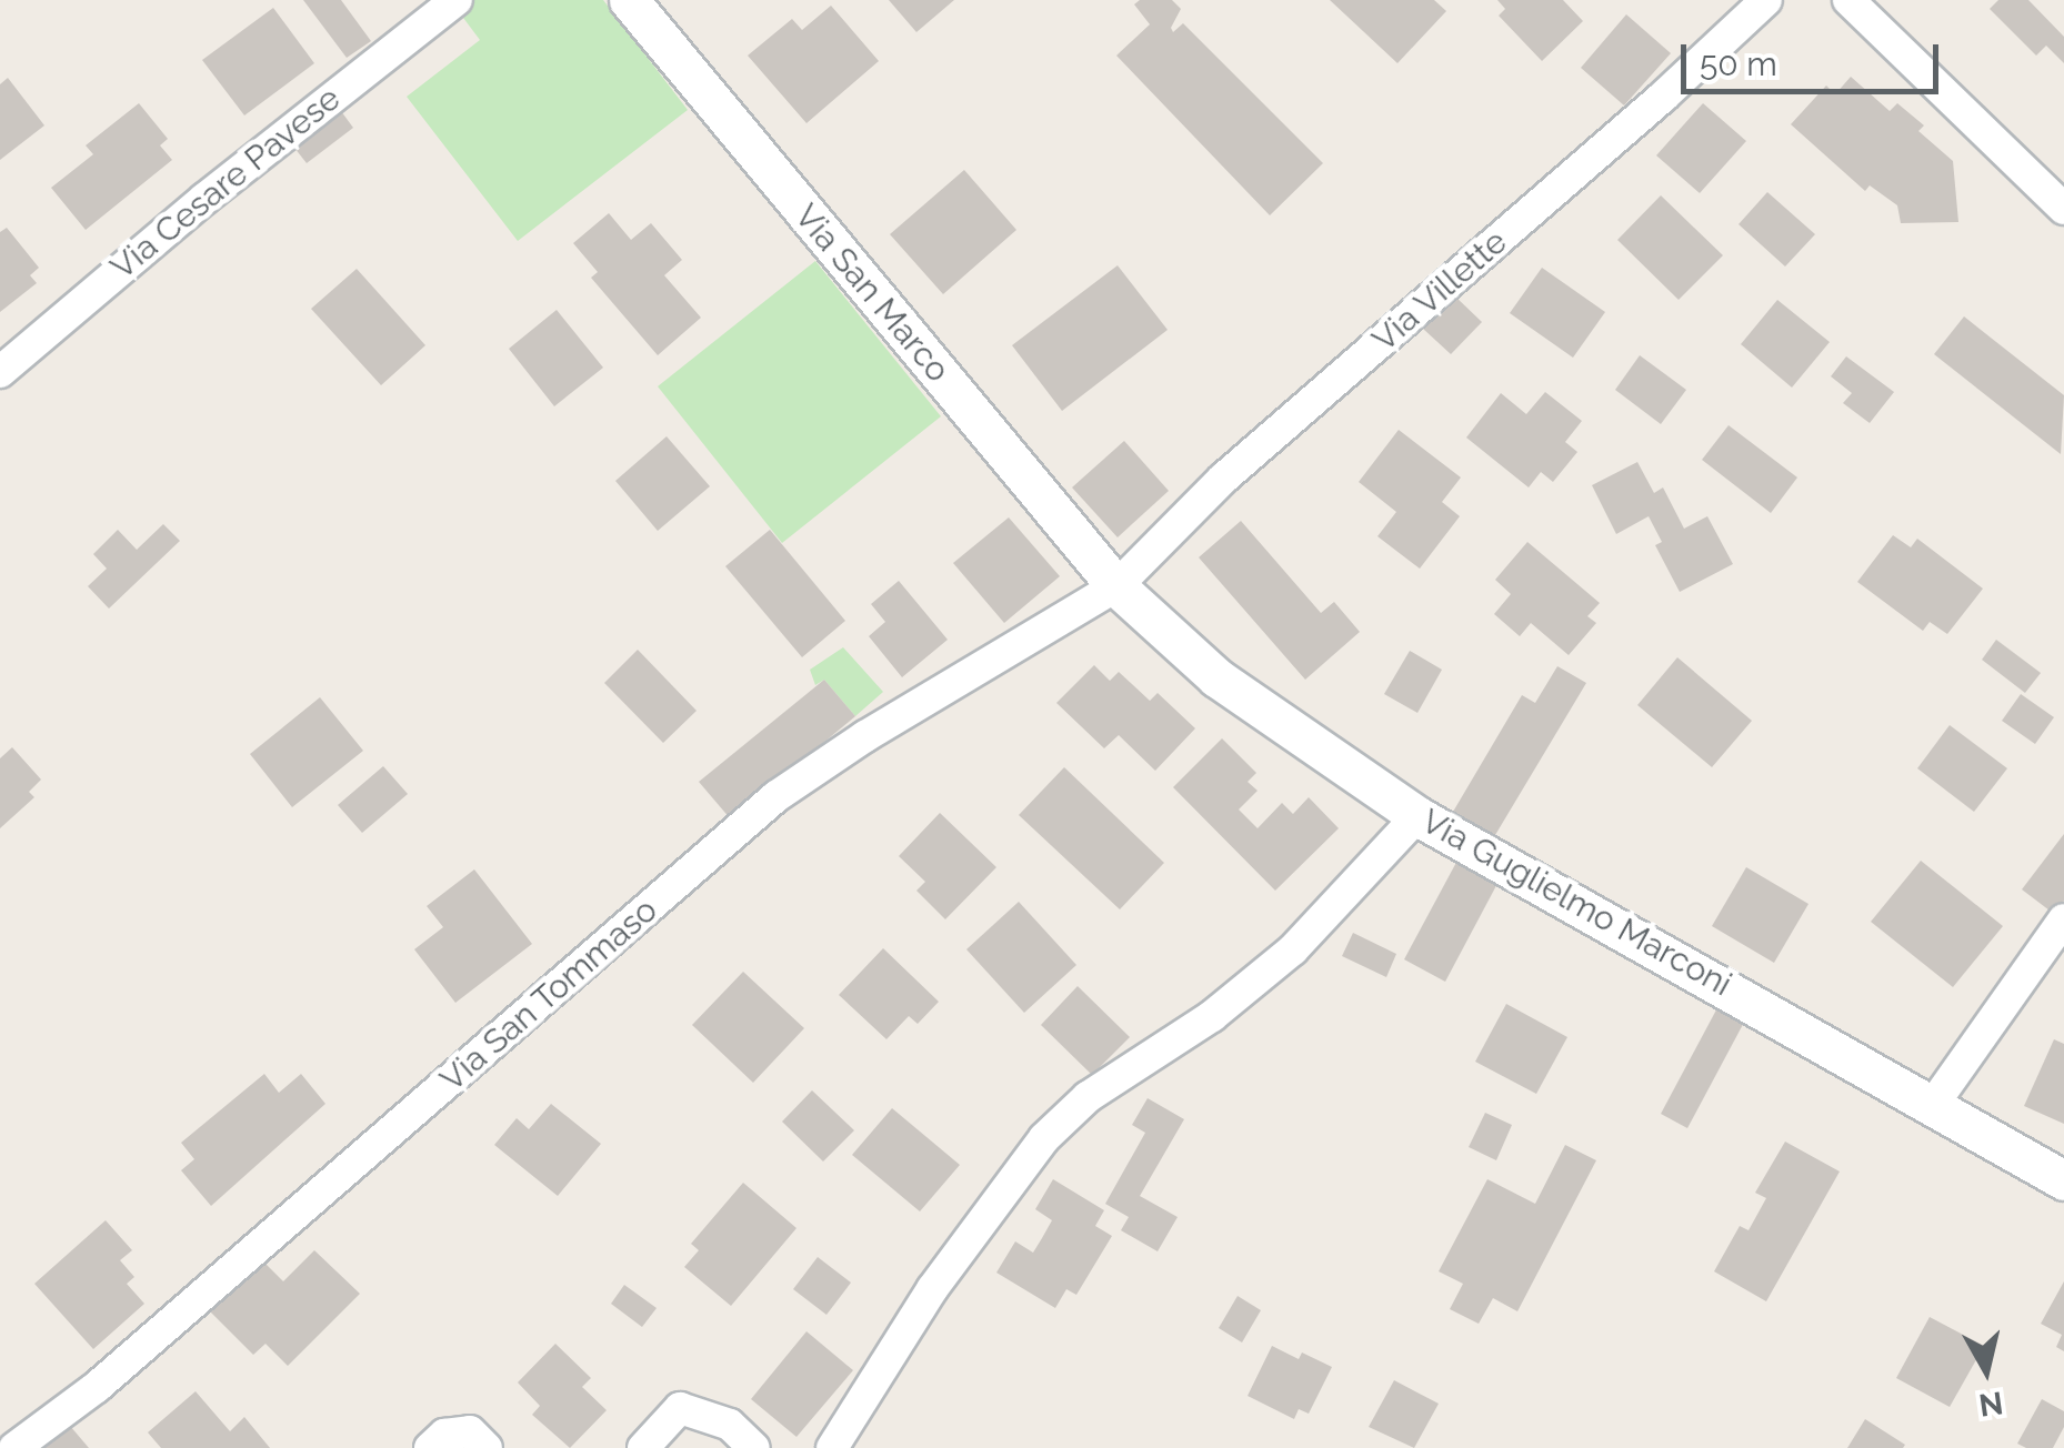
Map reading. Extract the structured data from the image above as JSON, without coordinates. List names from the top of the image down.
{
  "streets": {
    "street": [
      "Via Cesare Pavese",
      "Via Villette",
      "Via San Marco",
      "Via Guglielmo Marconi",
      "Via San Tommaso"
    ]
  },
  "crossings": [
    ["Via Villette", "Via San Marco"],
    ["Via Villette", "Via Guglielmo Marconi"],
    ["Via Villette", "Via San Tommaso"],
    ["Via San Marco", "Via Guglielmo Marconi"],
    ["Via San Marco", "Via San Tommaso"],
    ["Via Guglielmo Marconi", "Via San Tommaso"]
  ],
  "scale_bar": "50 m",
  "north": "bottom"
}
